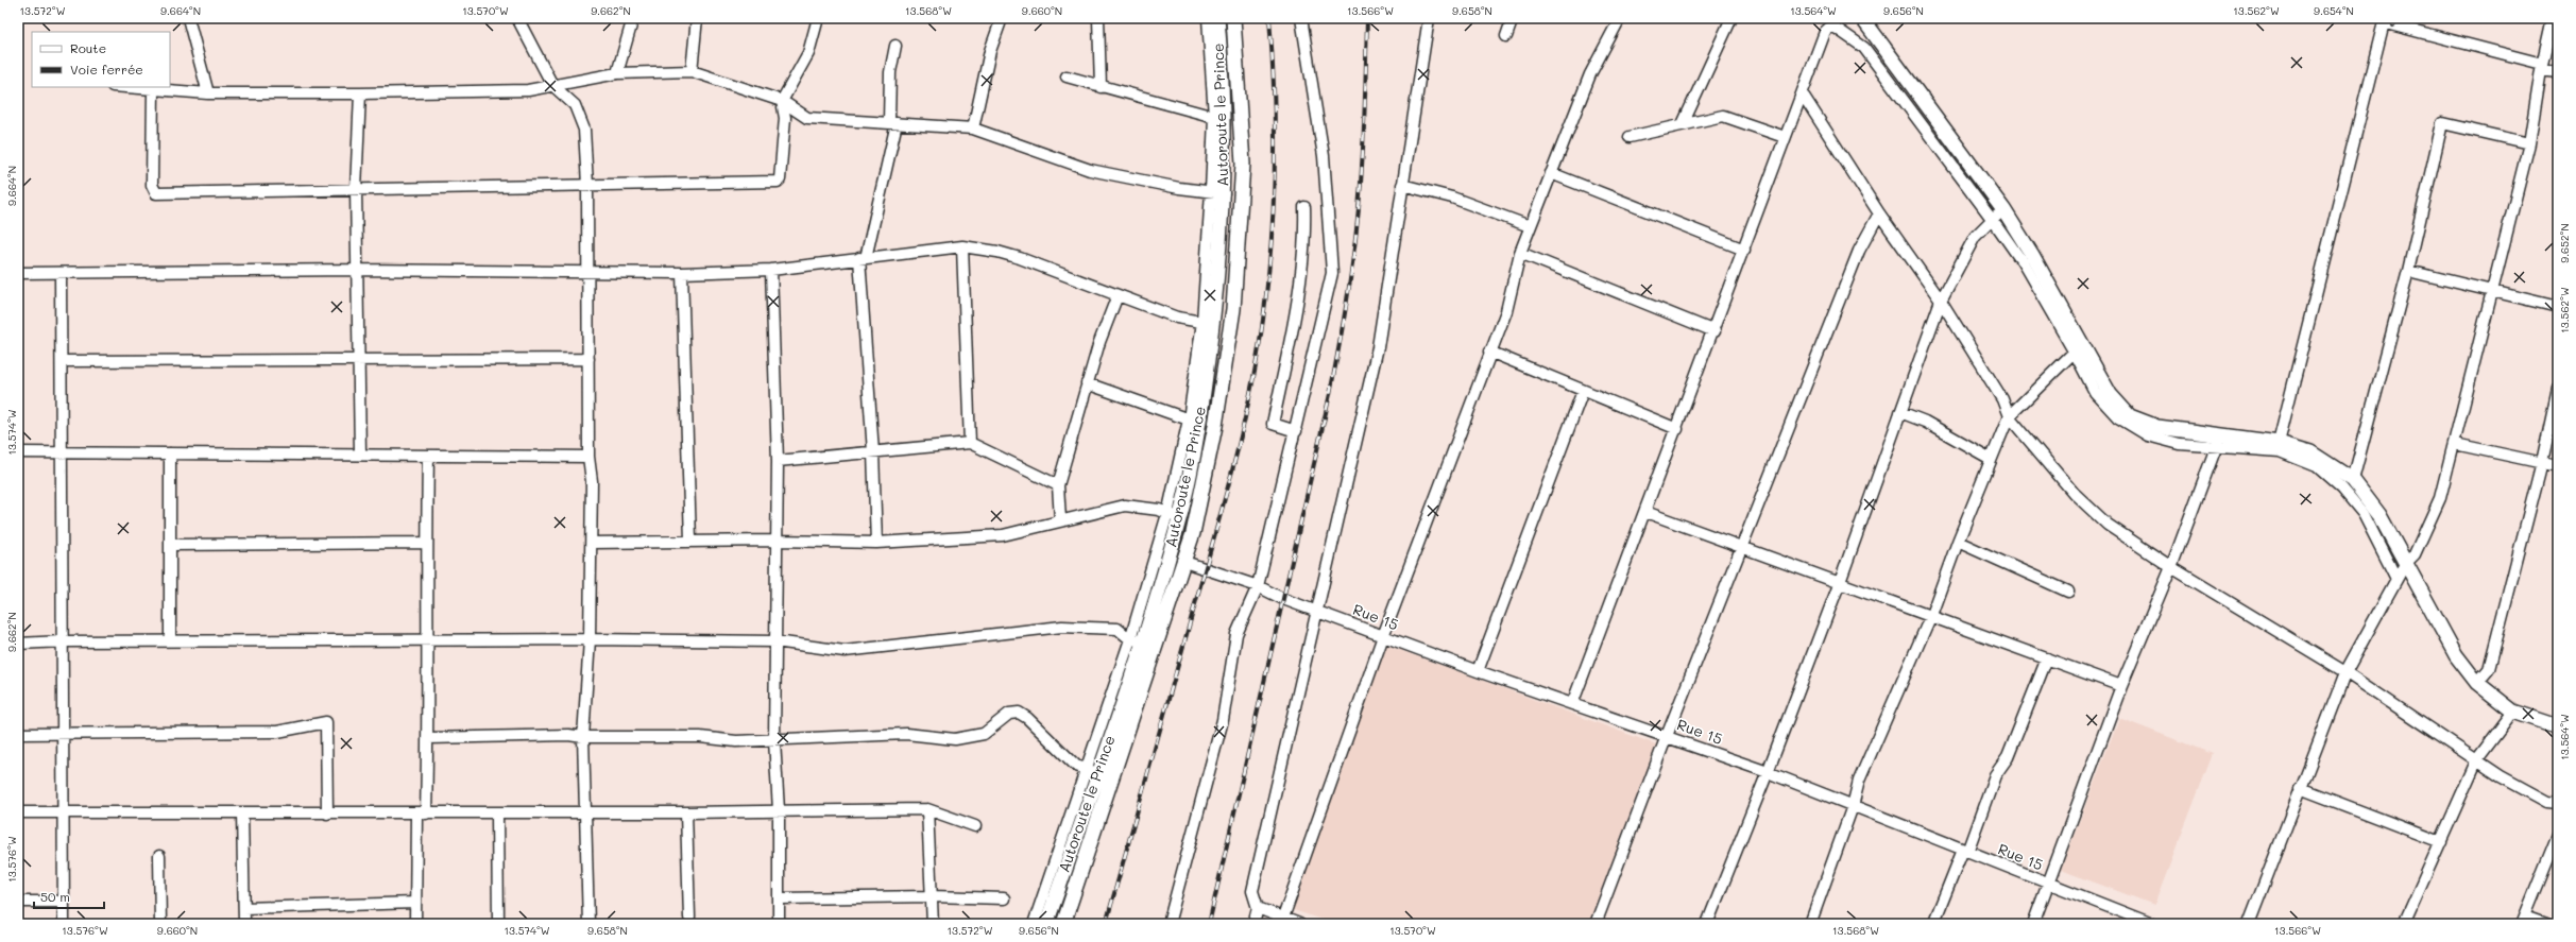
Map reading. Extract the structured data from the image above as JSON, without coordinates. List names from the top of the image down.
{
  "streets": {
    "main road": ["Autoroute le Prince"],
    "street": ["Rue 15"]
  },
  "crossings": [
    ["Autoroute le Prince", "Rue 15"]
  ],
  "legend": ["Route", "Voie ferrée"],
  "scale_bar": "50 m",
  "coordinates": [
    "13.572°W",
    "9.664°N",
    "13.570°W",
    "9.662°N",
    "13.568°W",
    "9.660°N",
    "13.566°W",
    "9.658°N",
    "13.564°W",
    "9.656°N",
    "13.562°W",
    "9.654°N",
    "9.652°N",
    "13.574°W",
    "13.576°W"
  ]
}
